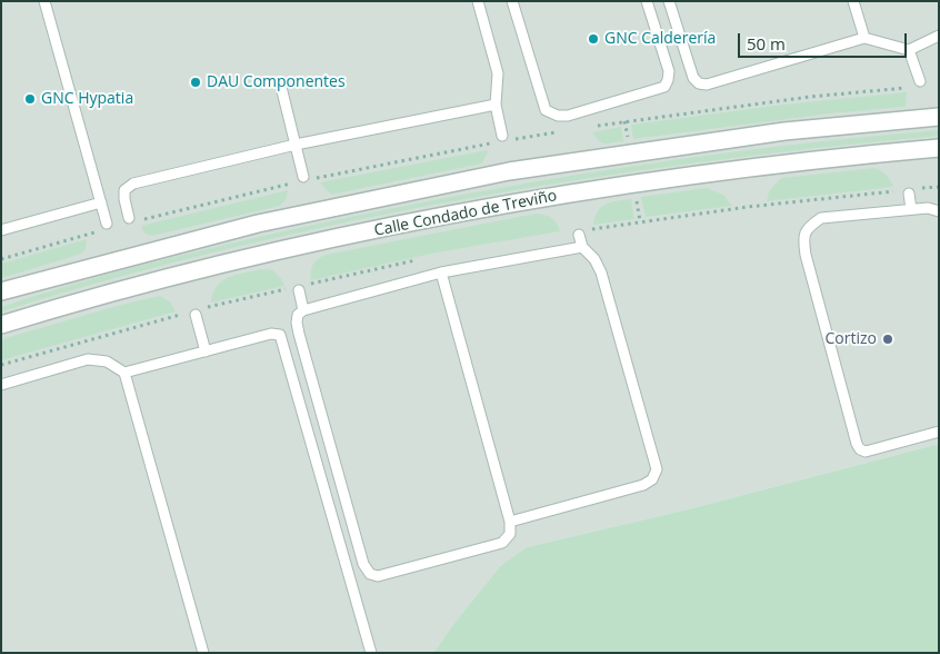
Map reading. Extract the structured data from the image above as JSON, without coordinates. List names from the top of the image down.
{
  "streets": {
    "street": ["Calle Condado de Treviño"]
  },
  "places": [
    "GNC Calderería",
    "DAU Componentes",
    "GNC Hypatia",
    "Cortizo"
  ],
  "scale_bar": "50 m"
}
